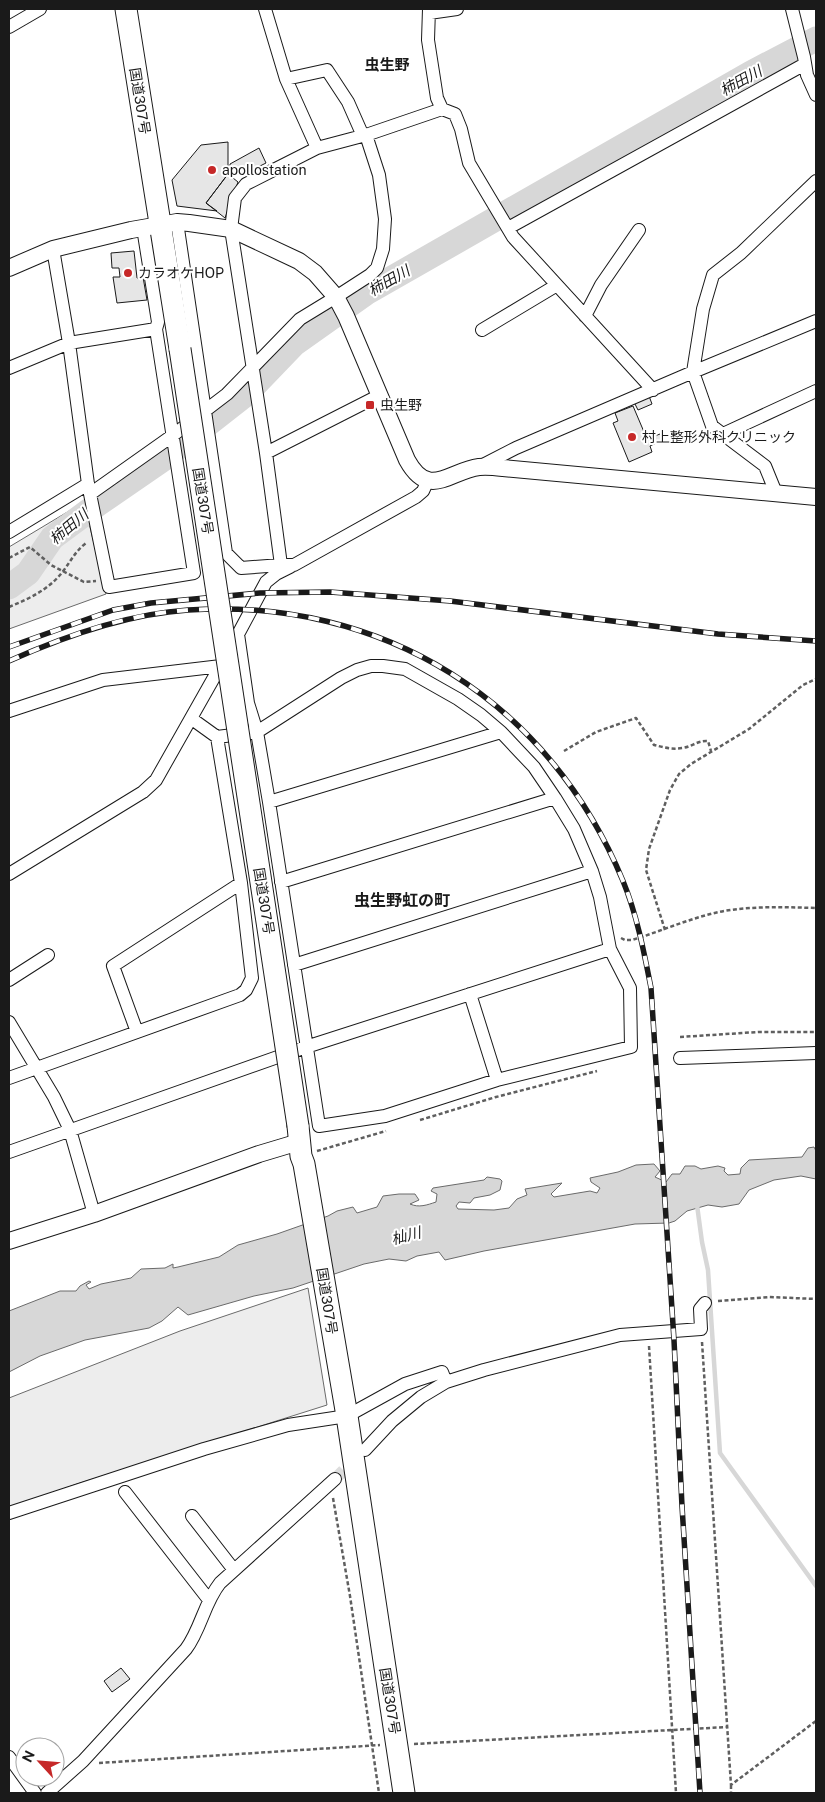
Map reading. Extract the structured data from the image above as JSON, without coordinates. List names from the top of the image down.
{
  "streets": {
    "highway": ["国道307号"]
  },
  "districts": ["虫生野", "虫生野虹の町"],
  "water": ["柿田川", "杣川"],
  "places": {
    "other": ["apollostation", "カラオケHOP", "村上整形外科クリニック"],
    "transit": ["虫生野"]
  },
  "north": "top left"
}
